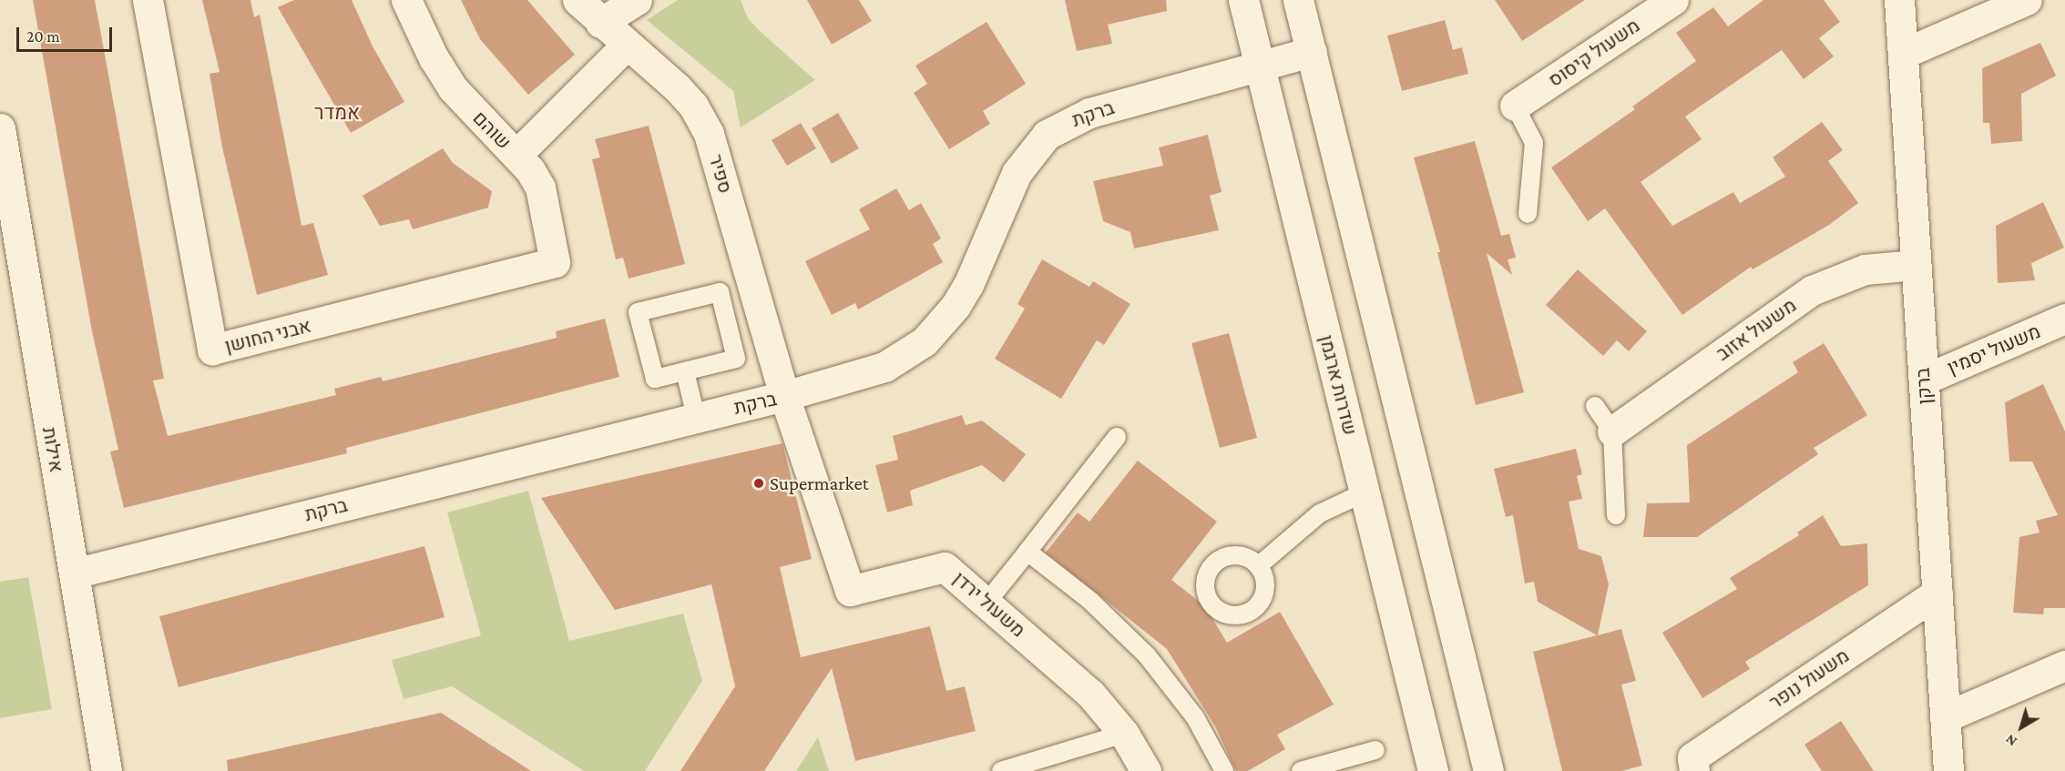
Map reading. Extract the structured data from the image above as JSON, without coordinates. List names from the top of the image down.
{
  "streets": {
    "street": [
      "משעול קיסוס",
      "ברקת",
      "שוהם",
      "ספיר",
      "משעול אזוב",
      "אבני החושן",
      "משעול יסמין",
      "שדרות ארגמן",
      "ברקן",
      "אילות",
      "משעול ירדן",
      "משעול נופר"
    ]
  },
  "crossings": [
    ["ברקת", "ספיר"],
    ["ברקת", "שדרות ארגמן"],
    ["ברקת", "אילות"],
    ["ברקת", "משעול ירדן"],
    ["שוהם", "ספיר"],
    ["שוהם", "אבני החושן"],
    ["ספיר", "משעול ירדן"],
    ["משעול אזוב", "ברקן"],
    ["משעול יסמין", "ברקן"],
    ["ברקן", "משעול נופר"]
  ],
  "districts": ["אמדר"],
  "places": ["Supermarket"],
  "scale_bar": "20 m",
  "north": "bottom left"
}
